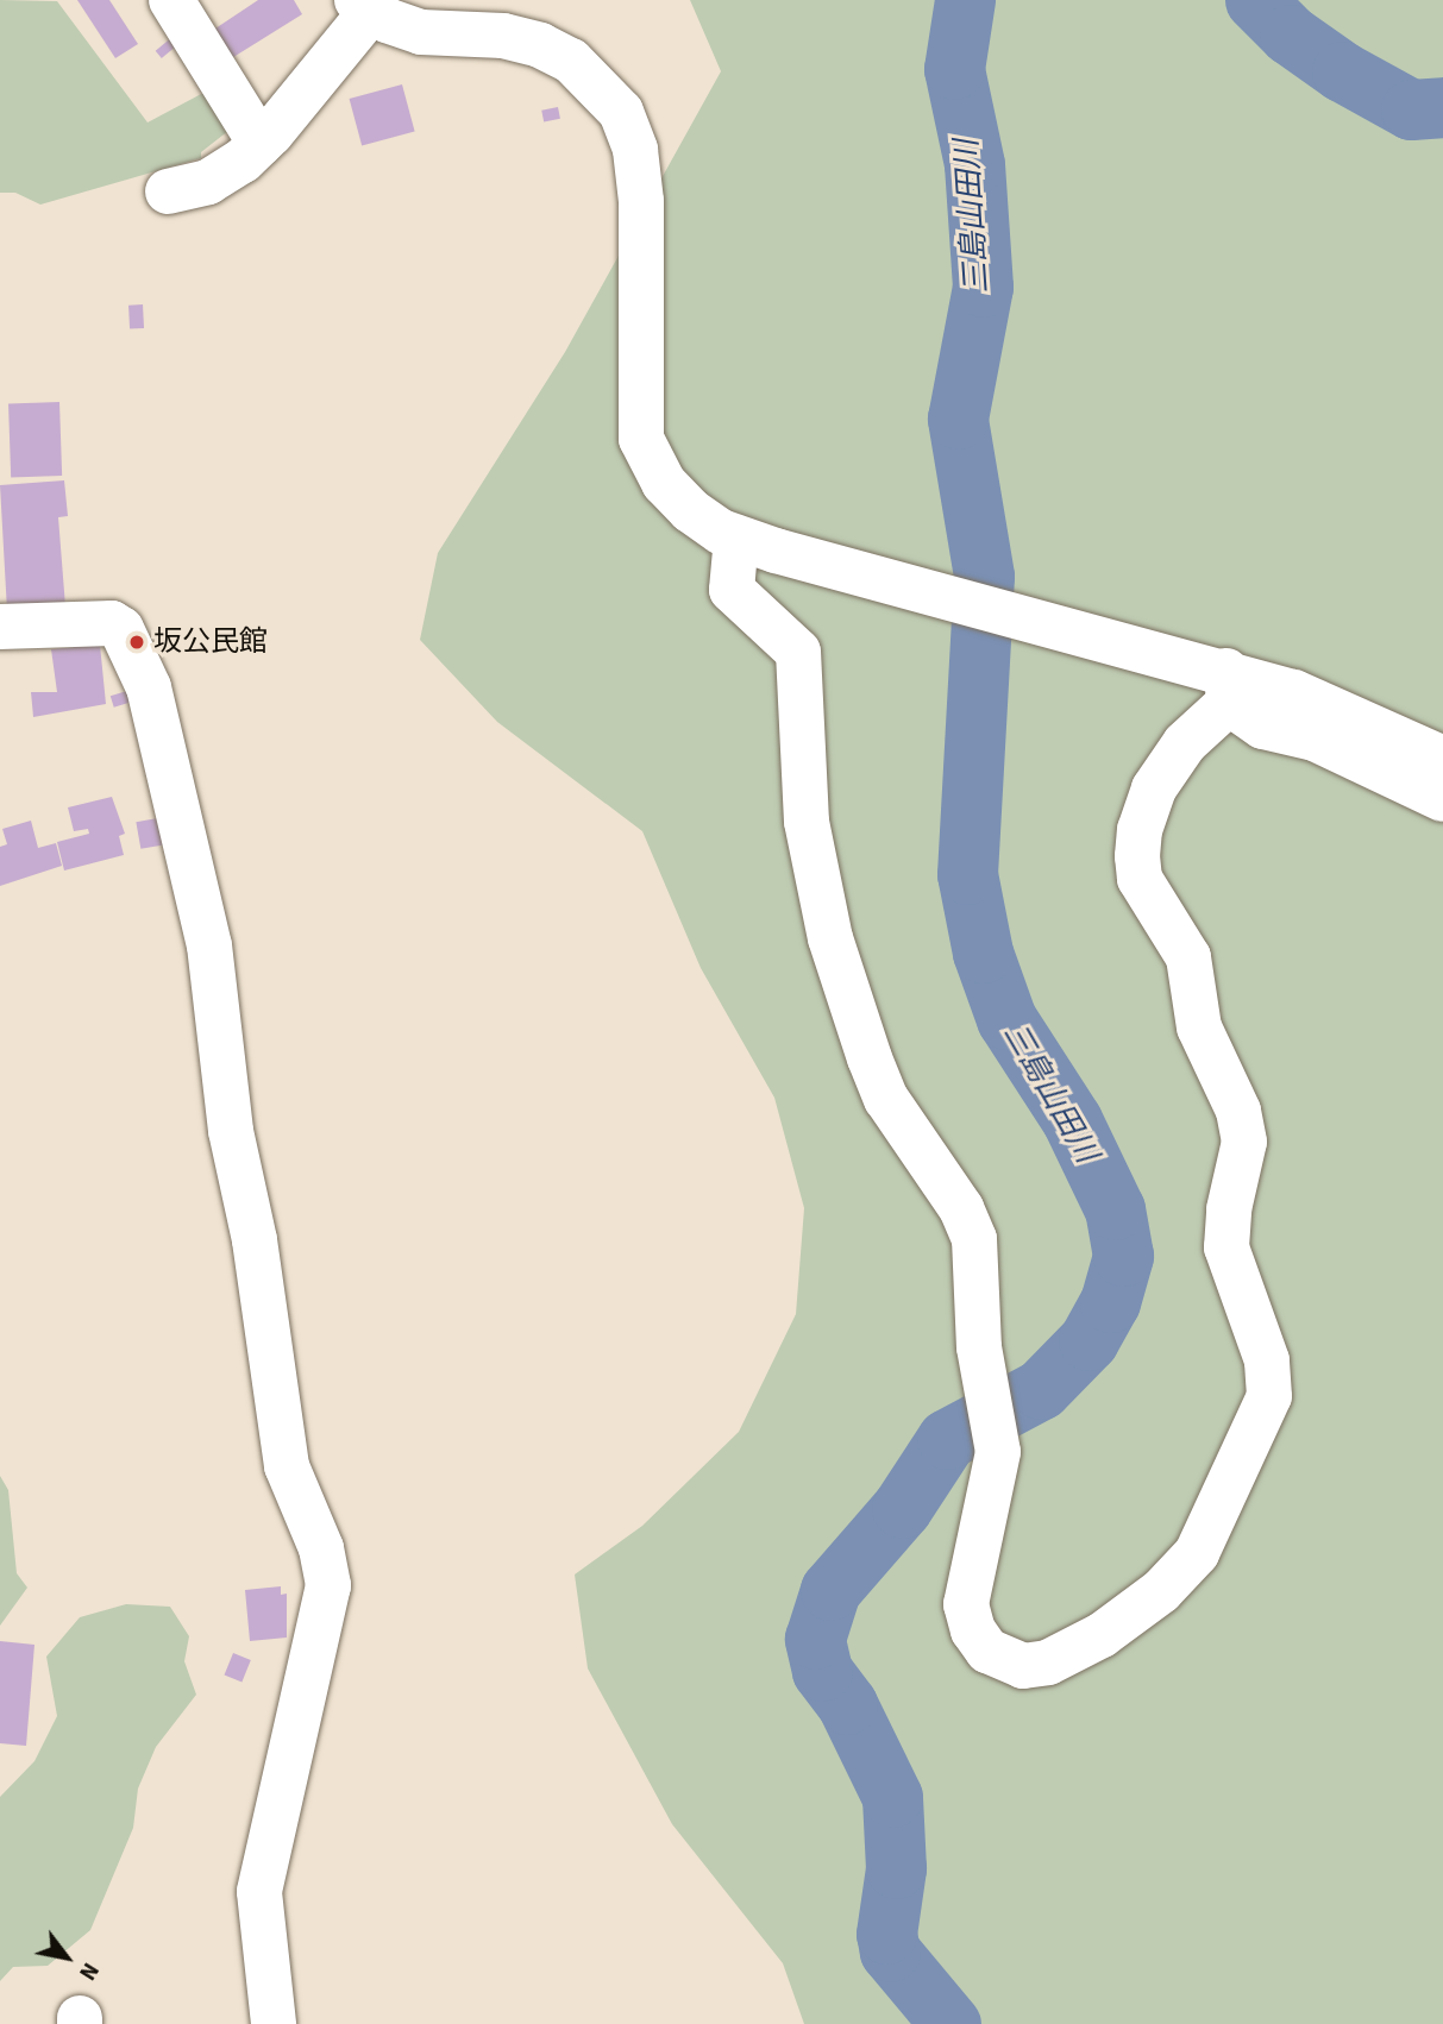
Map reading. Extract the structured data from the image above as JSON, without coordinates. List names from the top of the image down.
{
  "water": ["三島山田川"],
  "places": ["坂公民館"],
  "north": "bottom right"
}
